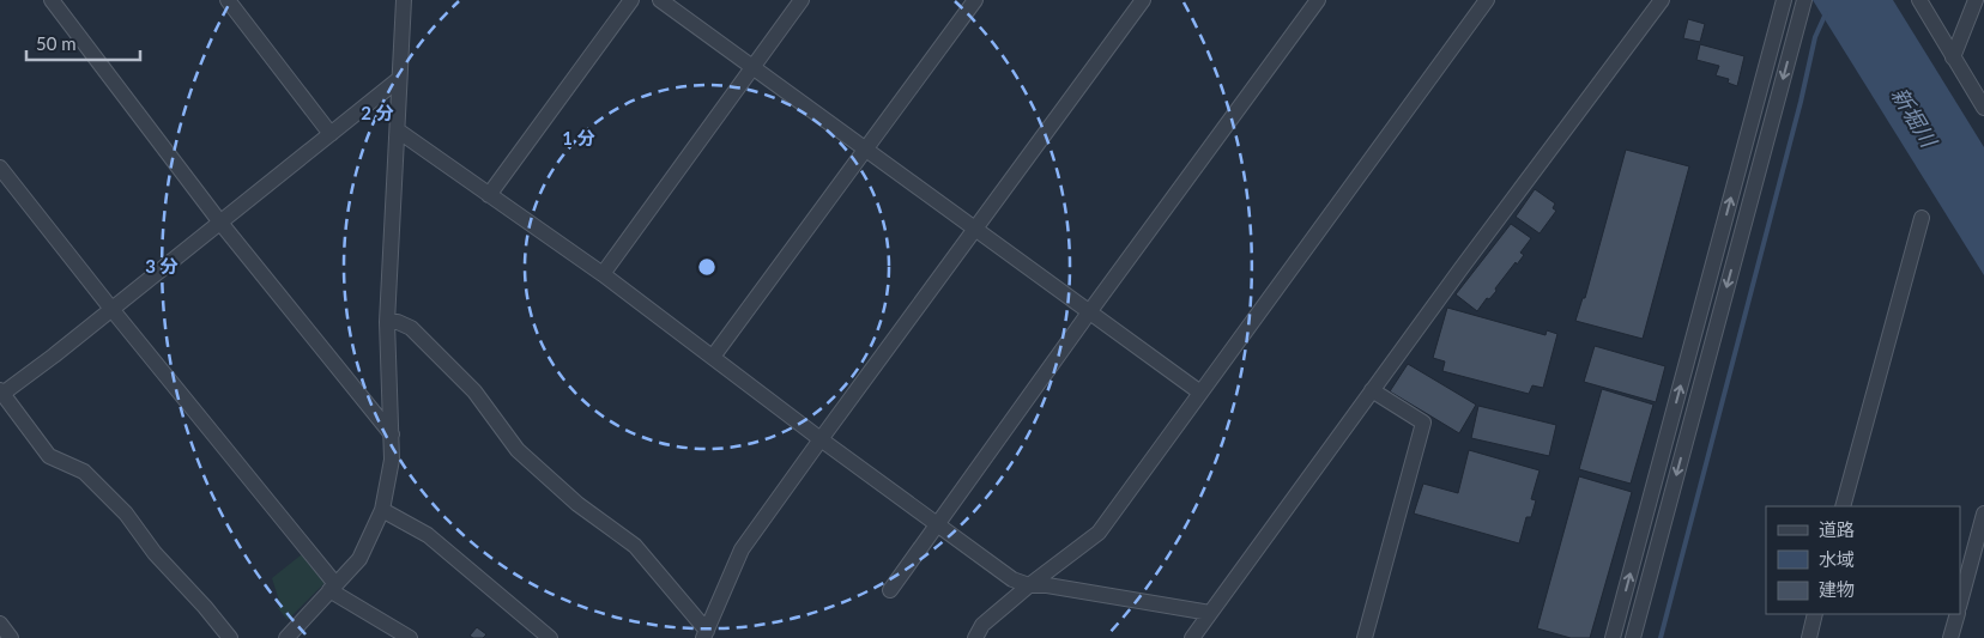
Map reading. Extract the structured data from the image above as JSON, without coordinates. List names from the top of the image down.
{
  "water": ["新堀川"],
  "legend": ["道路", "水域", "建物"],
  "scale_bar": "50 m",
  "rings": ["2 分", "1 分", "3 分"]
}
